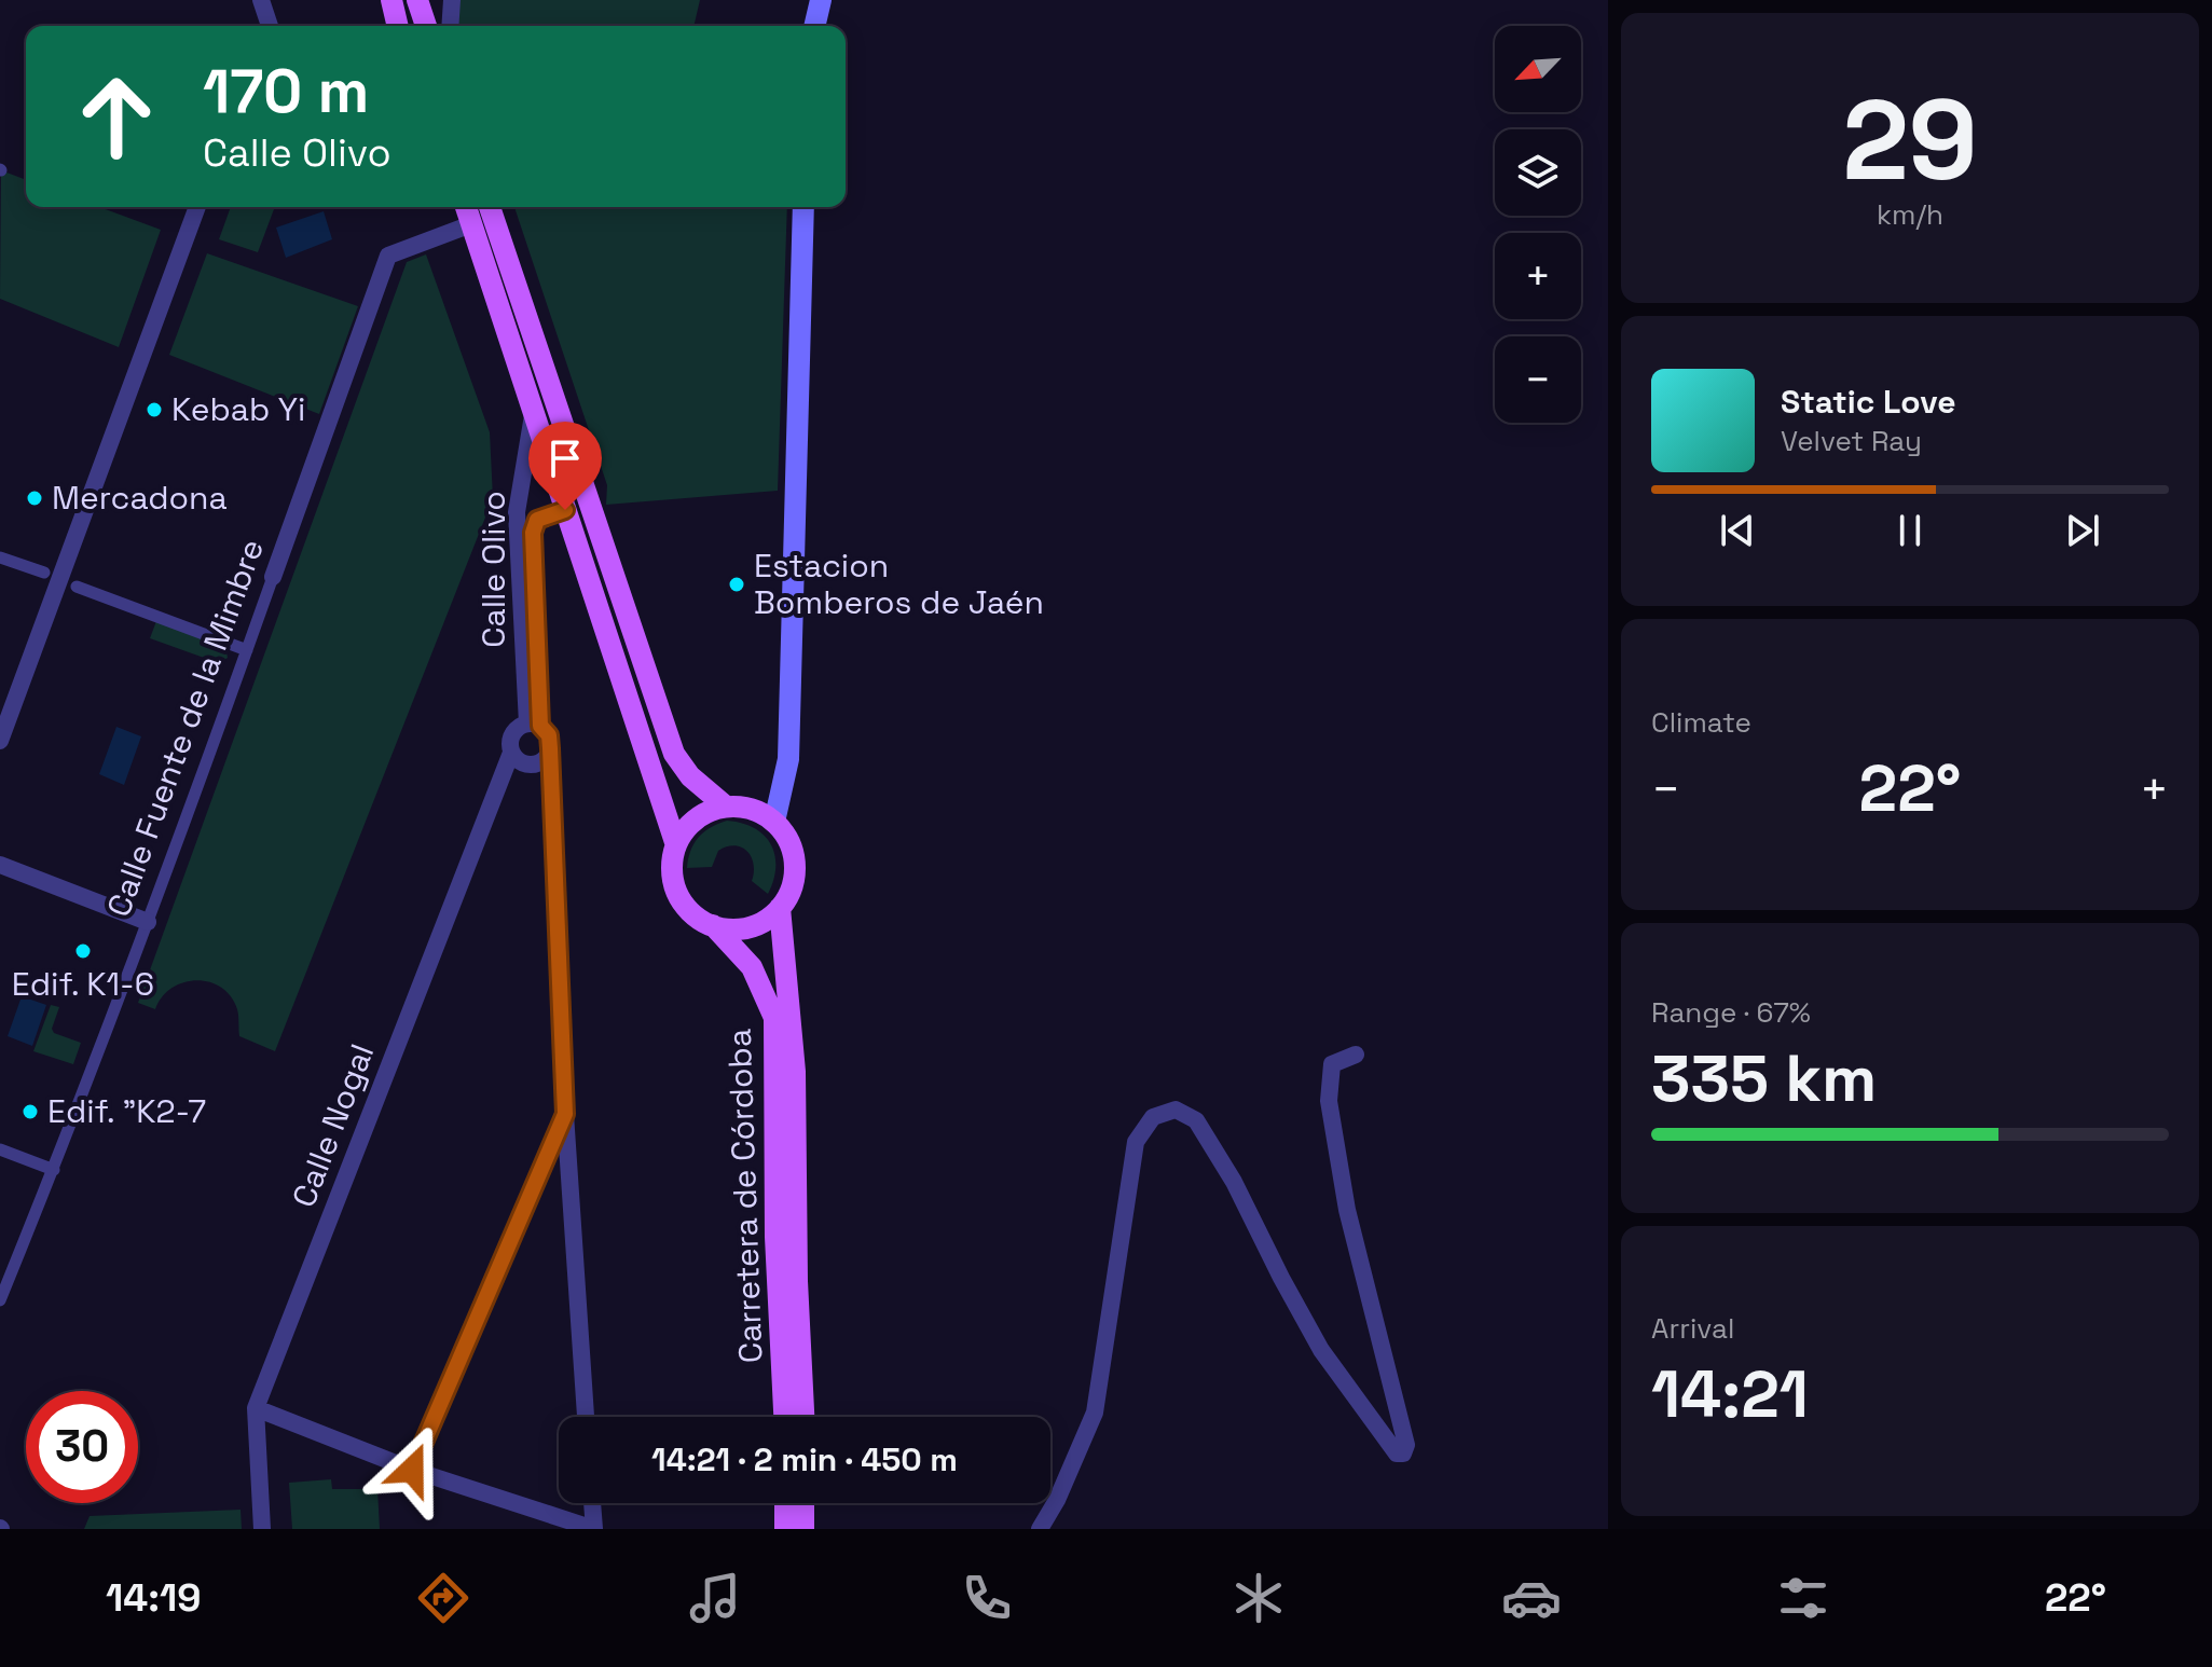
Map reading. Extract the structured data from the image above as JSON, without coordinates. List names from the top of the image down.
{
  "streets": {
    "main road": ["Carretera de Córdoba"],
    "street": ["Calle Olivo", "Calle Fuente de la Mimbre", "Calle Nogal"]
  },
  "crossings": [
    ["Calle Olivo", "Calle Nogal"]
  ],
  "places": [
    "Kebab Yi",
    "Mercadona",
    "Estacion Bomberos de Jaén",
    "Edif. K1-6",
    "Edif. \"K2-7"
  ],
  "north": "bottom left",
  "page": {
    "tile": [
      ["29", "km/h"],
      "Climate",
      ["Range · 67%", "335 km"],
      ["Arrival", "14:21"]
    ],
    "map_buttons": ["+", "−"],
    "turn": ["170 m", "Calle Olivo"],
    "song": ["Static Love", "Velvet Ray"],
    "heat": ["−", "22°", "+"],
    "limit": "30",
    "trip": "14:21 · 2 min · 450 m",
    "tabs": ["14:19", "22°"]
  }
}
